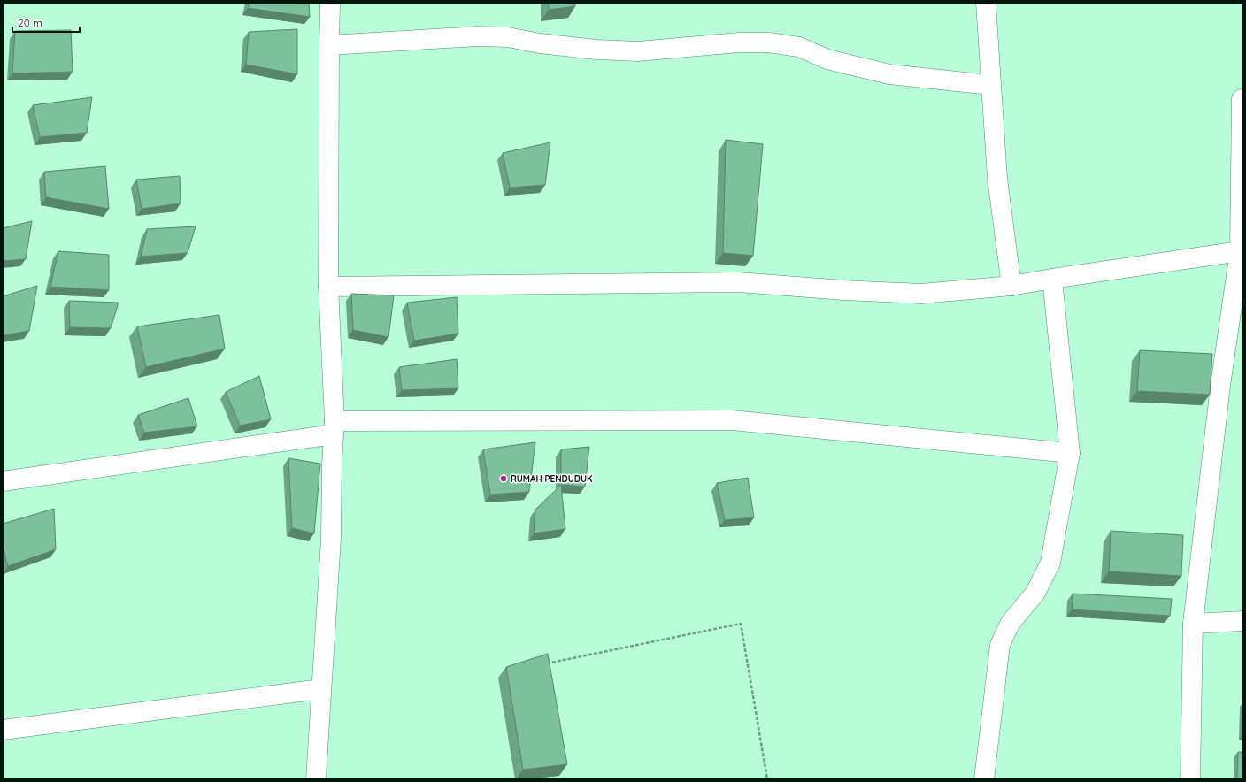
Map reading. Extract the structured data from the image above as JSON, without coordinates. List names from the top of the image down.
{
  "places": ["RUMAH PENDUDUK"],
  "scale_bar": "20 m"
}
